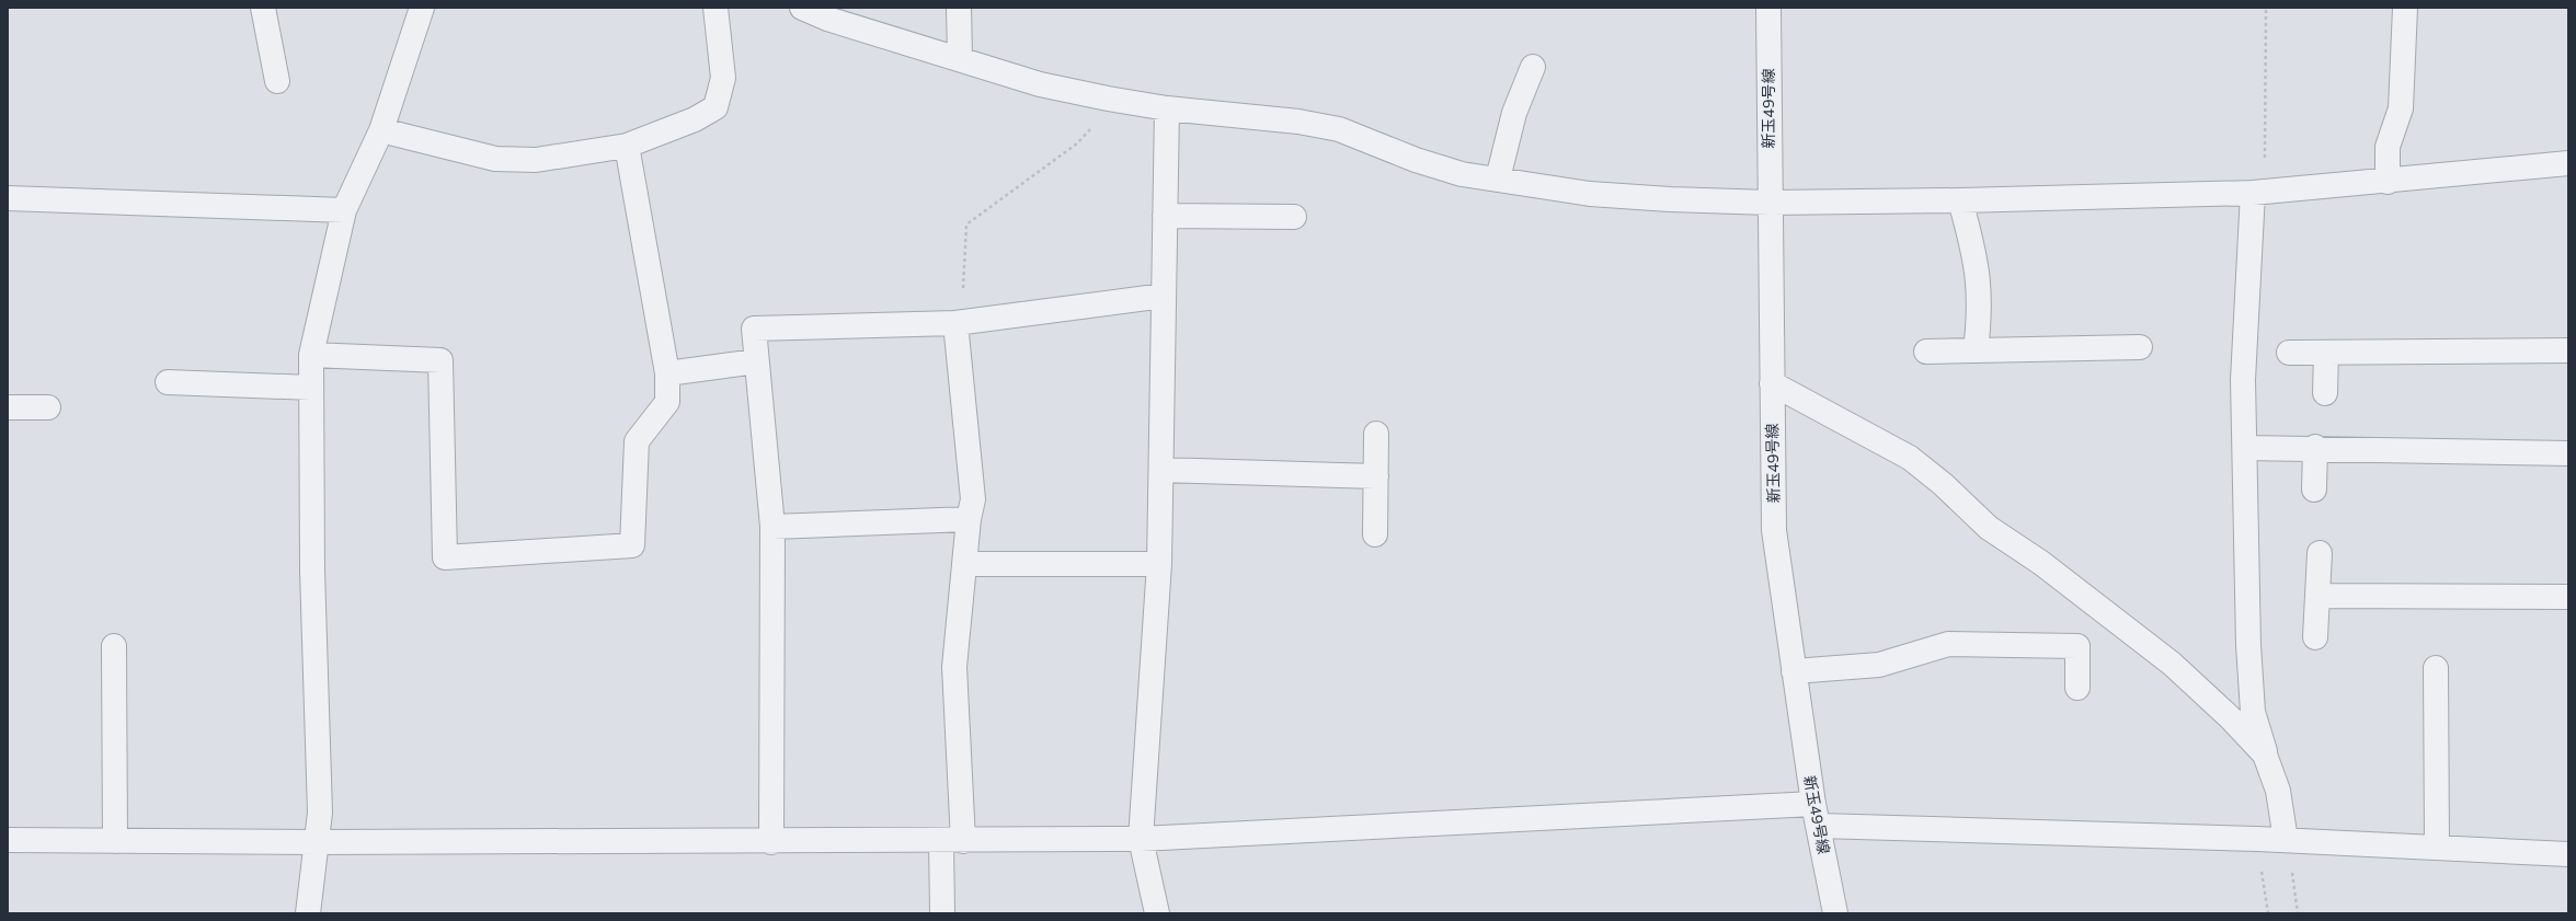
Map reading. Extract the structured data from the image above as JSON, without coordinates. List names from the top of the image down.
{
  "streets": {
    "street": ["新玉49号線"]
  }
}
